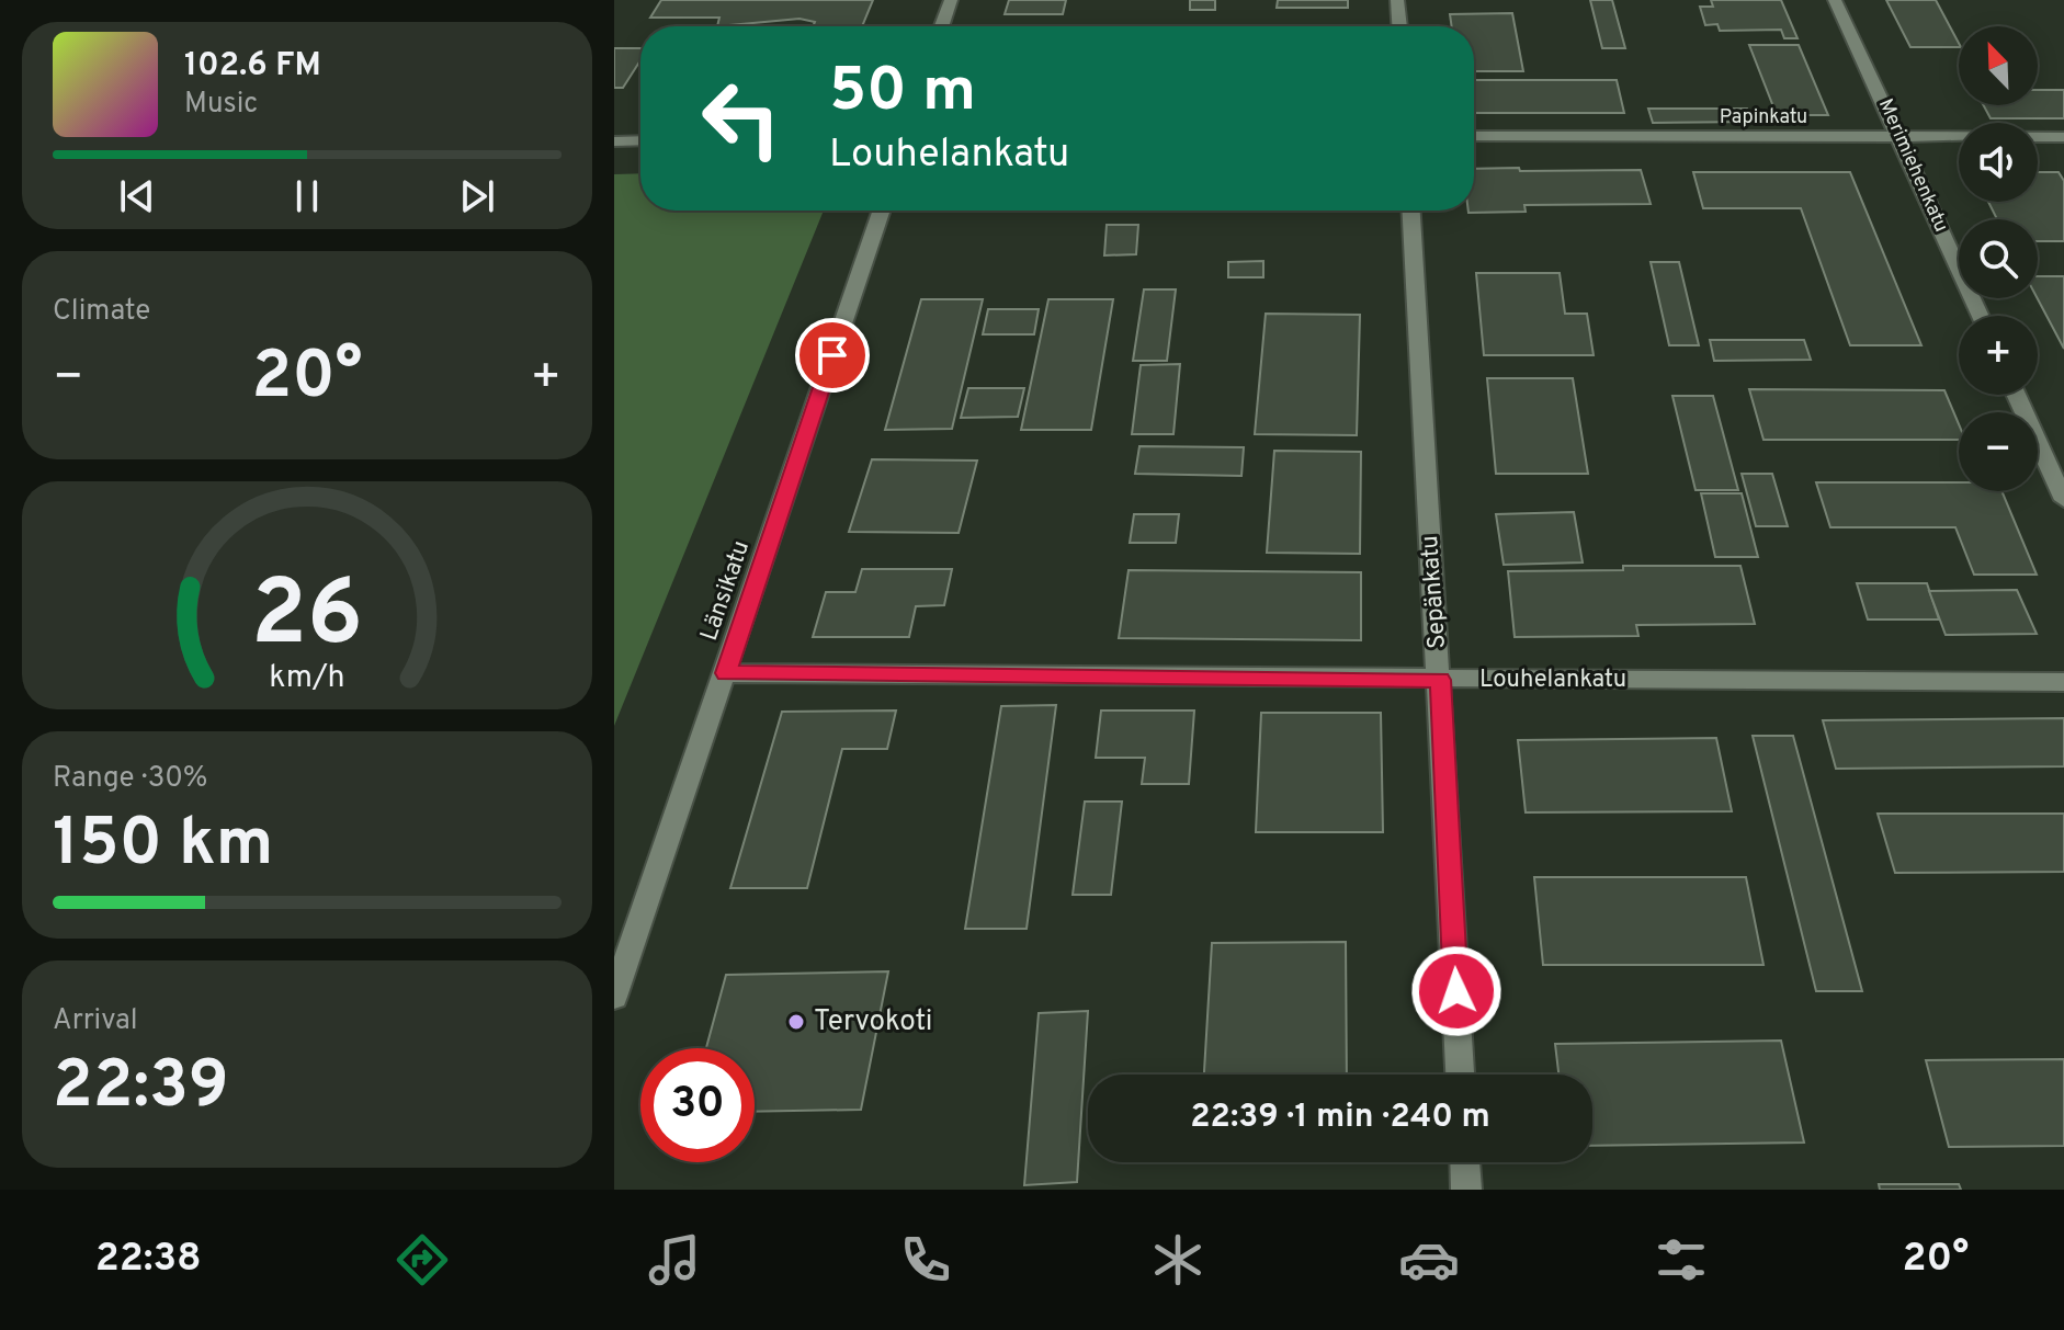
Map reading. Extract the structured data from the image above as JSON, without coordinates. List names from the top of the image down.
{
  "streets": {
    "street": [
      "Papinkatu",
      "Merimiehenkatu",
      "Länsikatu",
      "Sepänkatu",
      "Louhelankatu"
    ]
  },
  "crossings": [
    ["Papinkatu", "Merimiehenkatu"],
    ["Länsikatu", "Louhelankatu"],
    ["Sepänkatu", "Louhelankatu"]
  ],
  "places": ["Tervokoti"],
  "north": "top left",
  "page": {
    "map_buttons": ["+", "−"],
    "turn": ["50 m", "Louhelankatu"],
    "song": ["102.6 FM", "Music"],
    "tile": [
      "Climate",
      ["Range · 30%", "150 km"],
      ["Arrival", "22:39"]
    ],
    "heat": ["−", "20°", "+"],
    "limit": "30",
    "trip": "22:39 · 1 min · 240 m",
    "tabs": ["22:38", "20°"],
    "gauge": ["26", "km/h"]
  }
}
